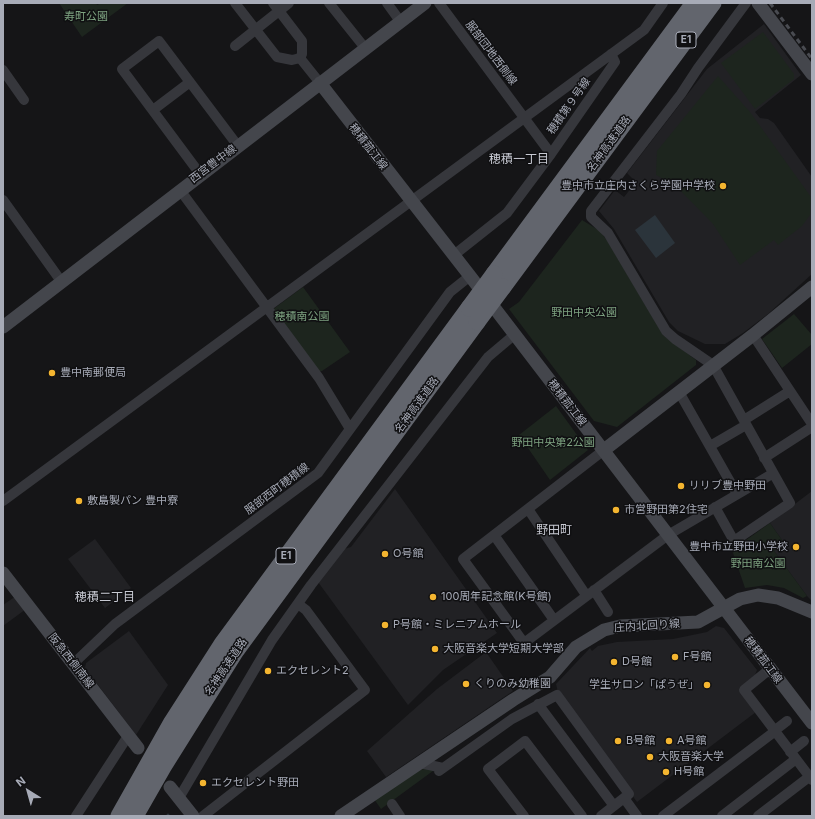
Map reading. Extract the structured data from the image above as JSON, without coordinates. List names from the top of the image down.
{
  "streets": {
    "highway": ["E1", "名神高速道路"],
    "street": [
      "服部団地西側線",
      "穂積第９号線",
      "穂積菰江線",
      "西宮豊中線",
      "服部西町穂積線",
      "庄内北回り線",
      "阪急西側南線"
    ]
  },
  "crossings": [
    ["服部団地西側線", "穂積第９号線"],
    ["穂積第９号線", "穂積菰江線"],
    ["穂積菰江線", "西宮豊中線"],
    ["穂積菰江線", "服部西町穂積線"],
    ["穂積菰江線", "庄内北回り線"],
    ["服部西町穂積線", "阪急西側南線"]
  ],
  "districts": ["穂積一丁目", "野田町", "穂積二丁目"],
  "parks": [
    "寿町公園",
    "野田中央公園",
    "穂積南公園",
    "野田中央第2公園",
    "野田南公園"
  ],
  "places": [
    "豊中市立庄内さくら学園中学校",
    "豊中南郵便局",
    "リリブ豊中野田",
    "敷島製パン 豊中寮",
    "市営野田第2住宅",
    "豊中市立野田小学校",
    "O号館",
    "100周年記念館(K号館)",
    "P号館・ミレニアムホール",
    "大阪音楽大学短期大学部",
    "F号館",
    "D号館",
    "エクセレント2",
    "くりのみ幼稚園",
    "学生サロン「ぱうぜ」",
    "B号館",
    "A号館",
    "大阪音楽大学",
    "H号館",
    "エクセレント野田"
  ],
  "north": "top left"
}
